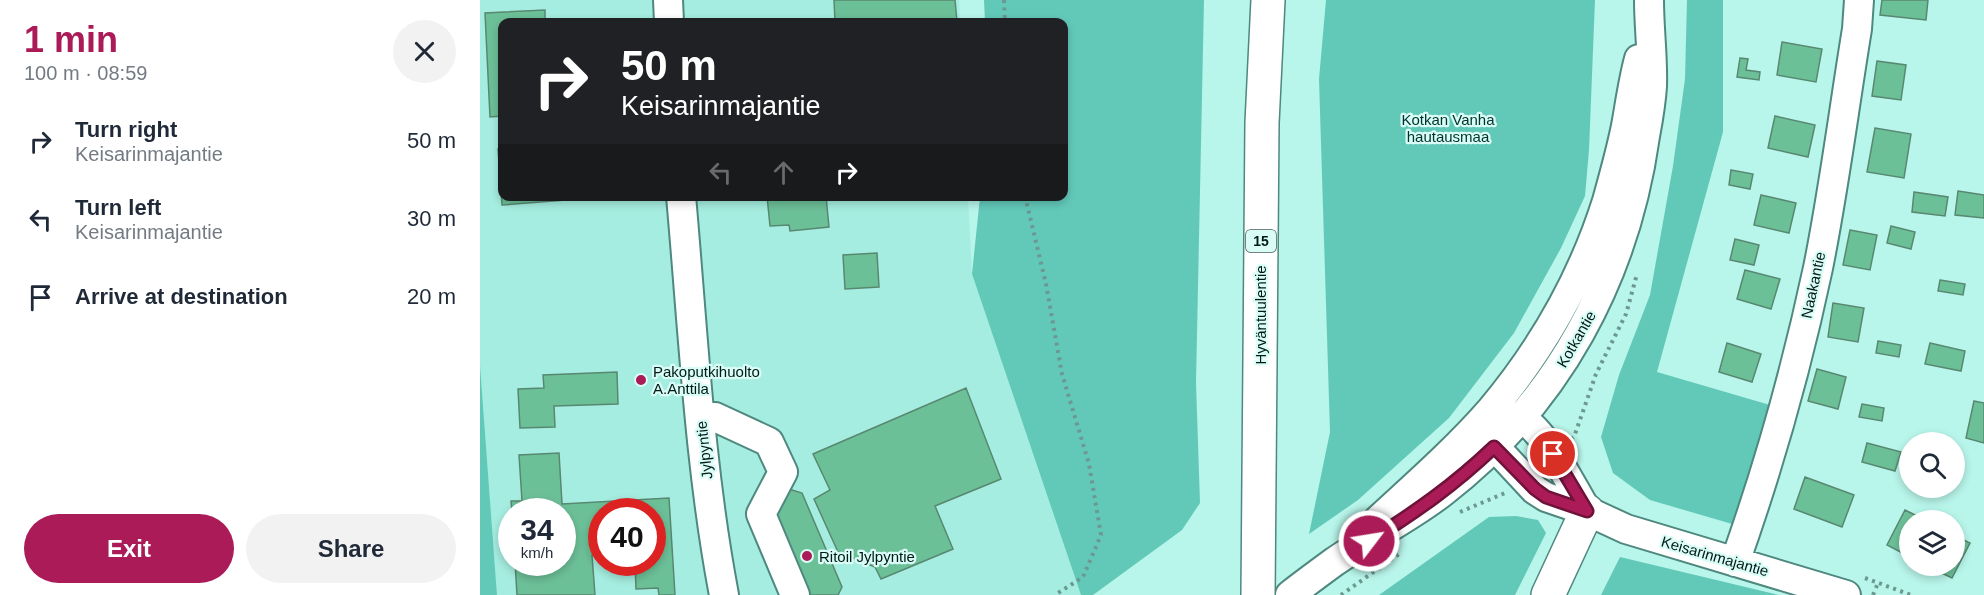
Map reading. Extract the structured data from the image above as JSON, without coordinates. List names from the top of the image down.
{
  "streets": {
    "highway": ["15", "Hyväntuulentie"],
    "street": [
      "Naakantie",
      "Kotkantie",
      "Jylpyntie",
      "Keisarinmajantie"
    ]
  },
  "crossings": [
    ["Naakantie", "Keisarinmajantie"],
    ["Kotkantie", "Keisarinmajantie"]
  ],
  "parks": ["Kotkan Vanha hautausmaa"],
  "places": ["Pakoputkihuolto A.Anttila", "Ritoil Jylpyntie"],
  "page": {
    "heading": ["1 min", "100 m · 08:59"],
    "turn": ["50 m", "Keisarinmajantie"],
    "list": [
      {
        "name": "Turn right",
        "note": "Keisarinmajantie",
        "value": "50 m"
      },
      {
        "name": "Turn left",
        "note": "Keisarinmajantie",
        "value": "30 m"
      },
      {
        "name": "Arrive at destination",
        "value": "20 m"
      }
    ],
    "speed": "34 km/h",
    "limit": "40",
    "buttons": ["Exit", "Share"]
  }
}
